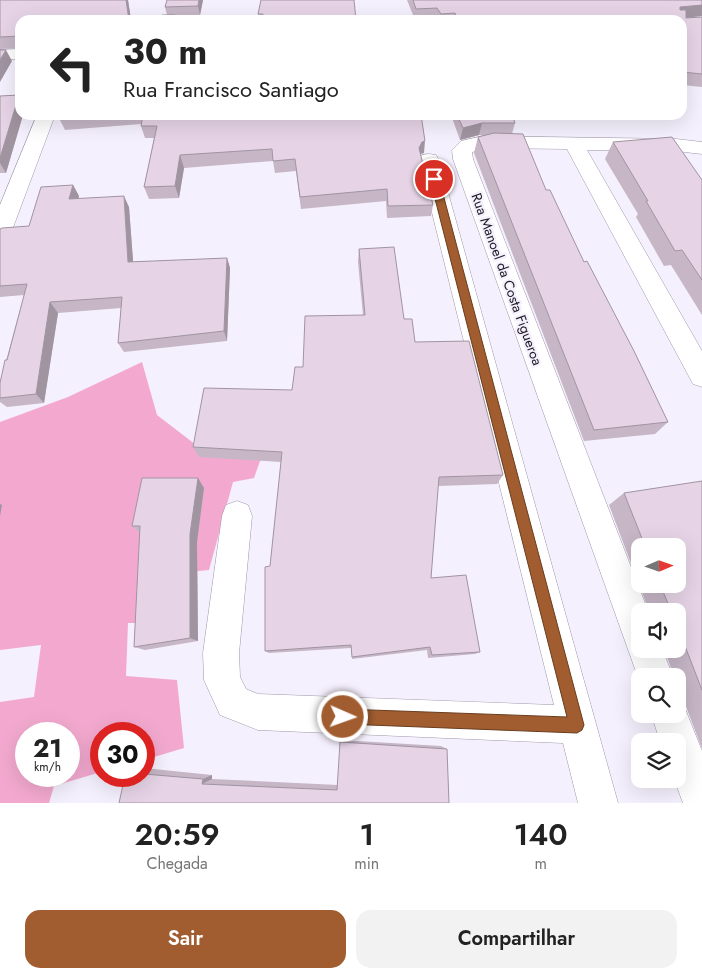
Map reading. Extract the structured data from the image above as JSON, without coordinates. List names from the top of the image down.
{
  "streets": {
    "street": ["Rua Manoel da Costa Figueroa"]
  },
  "north": "right",
  "page": {
    "turn": ["30 m", "Rua Francisco Santiago"],
    "speed": "21 km/h",
    "limit": "30",
    "eta": [
      "20:59",
      "Chegada",
      "1",
      "min",
      "140",
      "m"
    ],
    "buttons": ["Sair", "Compartilhar"]
  }
}
